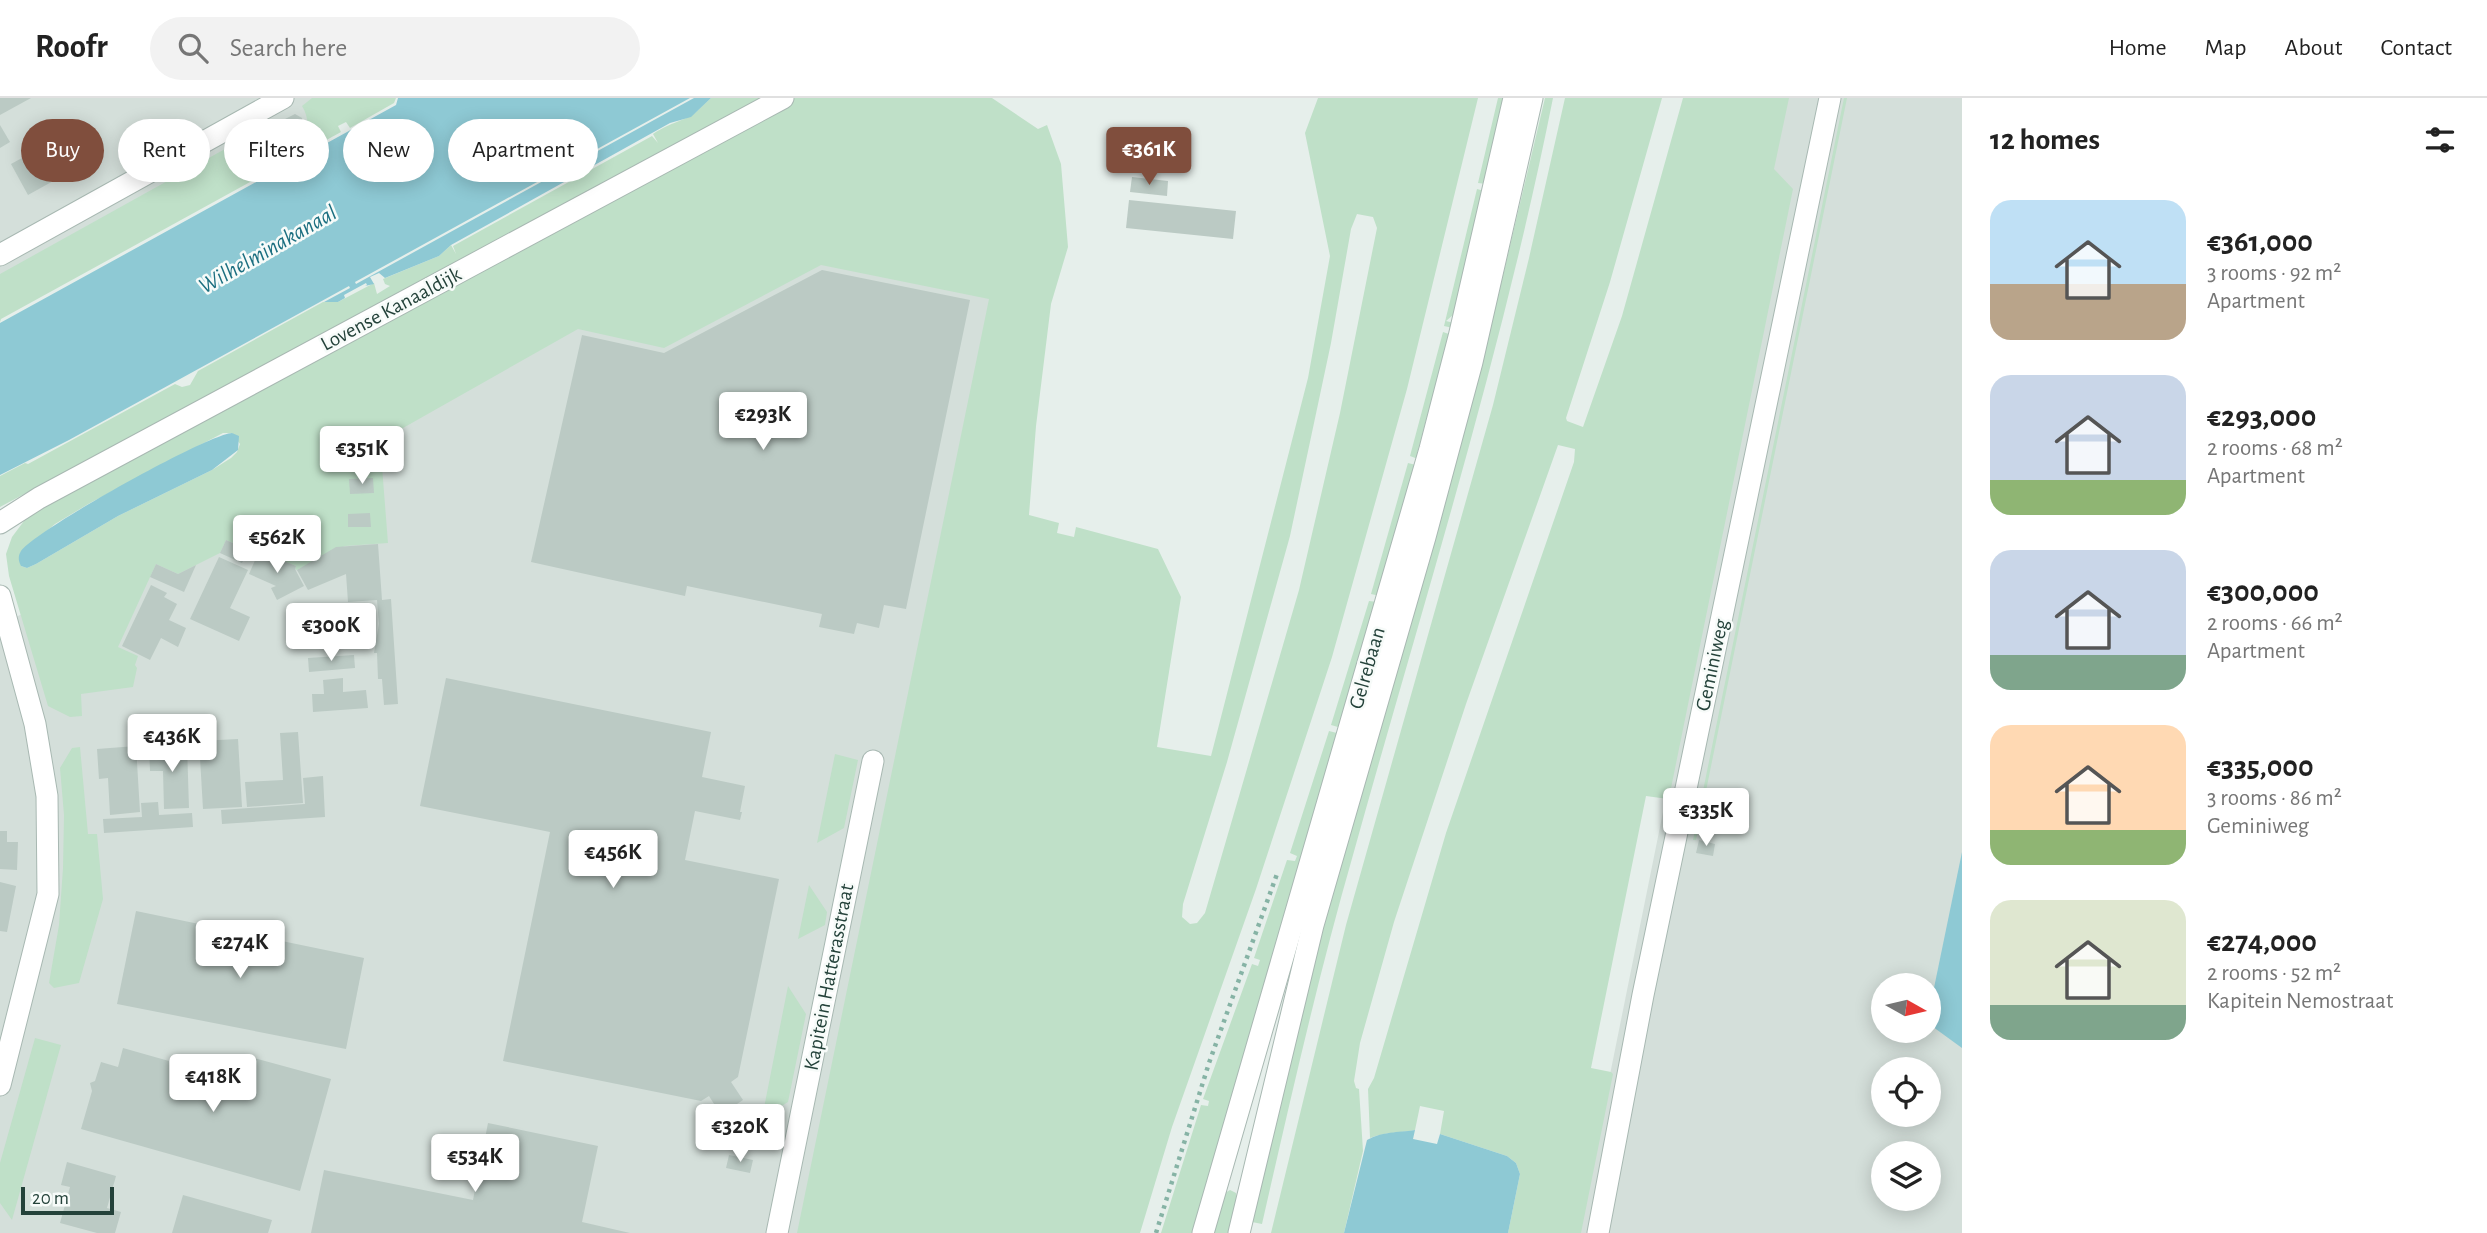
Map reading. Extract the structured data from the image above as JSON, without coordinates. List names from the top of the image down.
{
  "streets": {
    "street": [
      "Lovense Kanaaldijk",
      "Geminiweg",
      "Gelrebaan",
      "Kapitein Hatterasstraat"
    ]
  },
  "water": ["Wilhelminakanaal"],
  "scale_bar": "20 m",
  "north": "right",
  "page": {
    "header": "Roofr",
    "search": "Search here",
    "nav": [
      "Home",
      "Map",
      "About",
      "Contact"
    ],
    "heading": "12 homes",
    "chip": [
      "Buy",
      "Rent",
      "Filters",
      "New",
      "Apartment"
    ],
    "price": [
      "€361K",
      "€293K",
      "€351K",
      "€562K",
      "€300K",
      "€436K",
      "€335K",
      "€456K",
      "€274K",
      "€418K",
      "€320K",
      "€534K"
    ],
    "list": [
      {
        "name": "€361,000",
        "note": "3 rooms · 92 m² · Apartment"
      },
      {
        "name": "€293,000",
        "note": "2 rooms · 68 m² · Apartment"
      },
      {
        "name": "€300,000",
        "note": "2 rooms · 66 m² · Apartment"
      },
      {
        "name": "€335,000",
        "note": "3 rooms · 86 m² · Geminiweg"
      },
      {
        "name": "€274,000",
        "note": "2 rooms · 52 m² · Kapitein Nemostraat"
      }
    ],
    "scale": "20 m"
  }
}
